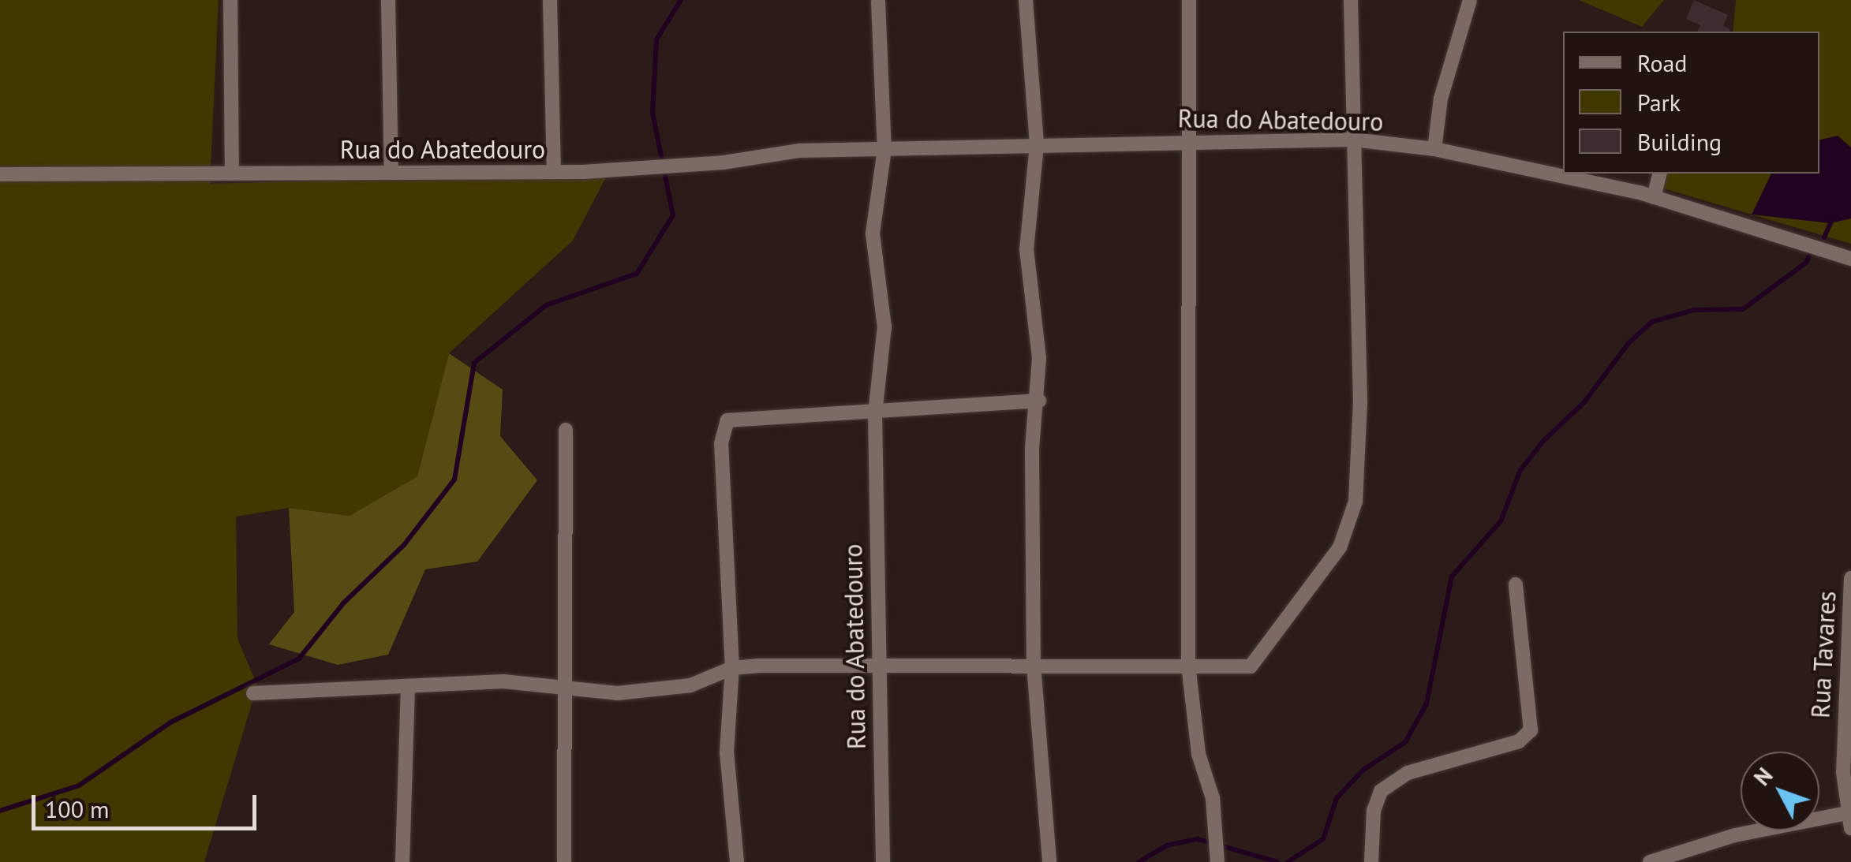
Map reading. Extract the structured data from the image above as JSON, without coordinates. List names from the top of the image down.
{
  "streets": {
    "street": ["Rua do Abatedouro", "Rua Tavares"]
  },
  "legend": ["Road", "Park", "Building"],
  "scale_bar": "100 m",
  "north": "top left"
}
